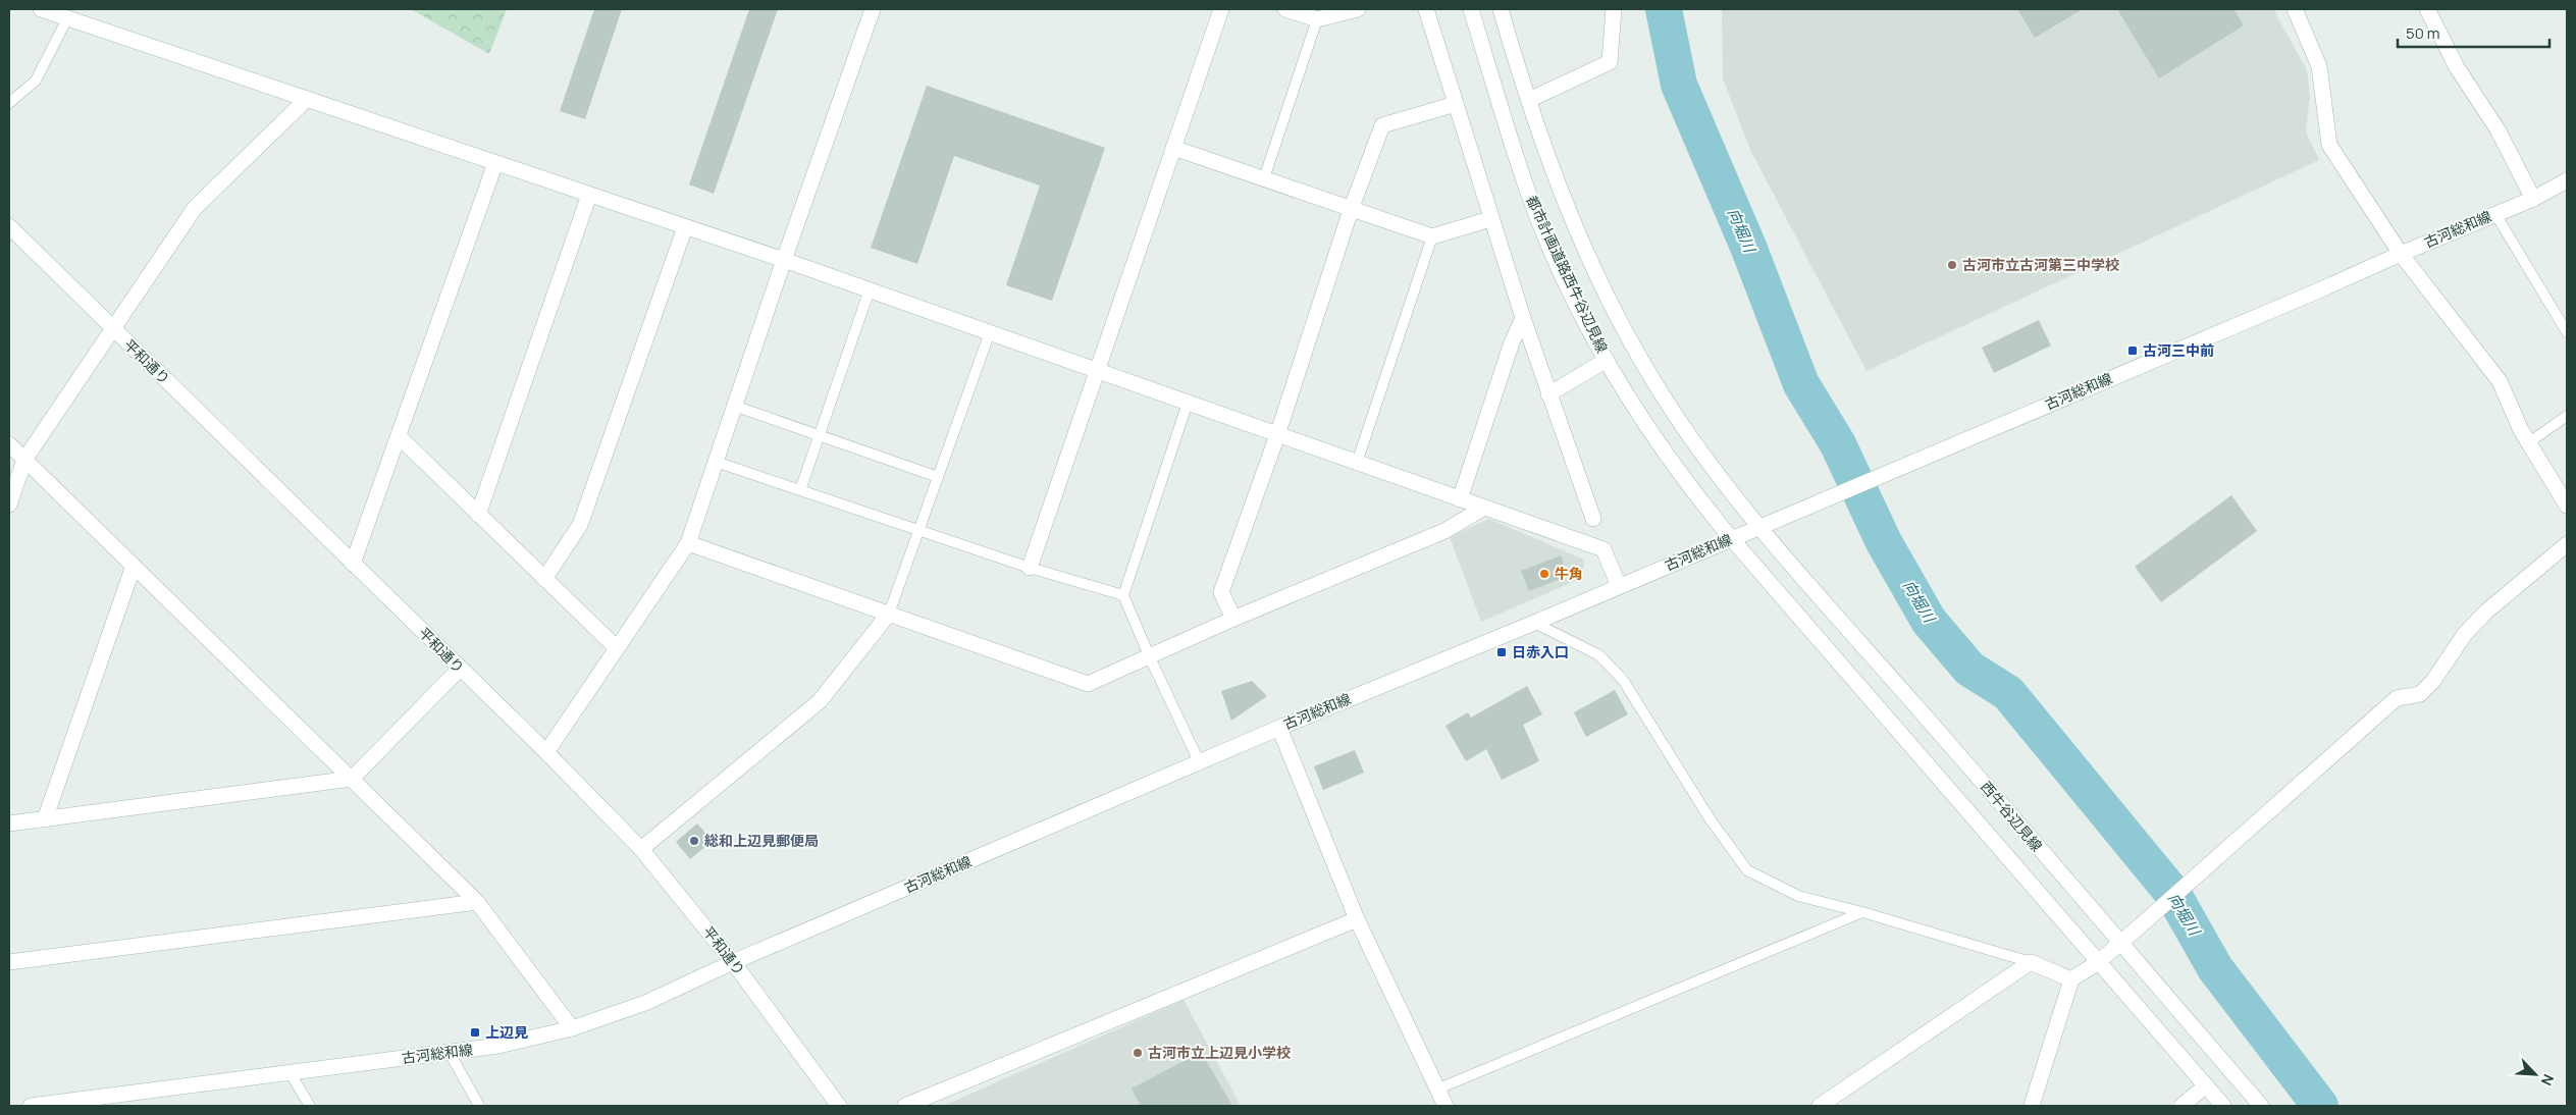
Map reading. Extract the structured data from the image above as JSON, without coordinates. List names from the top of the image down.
{
  "streets": {
    "street": [
      "古河総和線",
      "都市計画道路西牛谷辺見線",
      "平和通り",
      "西牛谷辺見線"
    ]
  },
  "crossings": [
    ["古河総和線", "都市計画道路西牛谷辺見線"],
    ["古河総和線", "平和通り"],
    ["古河総和線", "西牛谷辺見線"],
    ["都市計画道路西牛谷辺見線", "西牛谷辺見線"]
  ],
  "water": ["向堀川"],
  "places": {
    "other": [
      "古河市立古河第三中学校",
      "牛角",
      "総和上辺見郵便局",
      "古河市立上辺見小学校"
    ],
    "transit": ["古河三中前", "日赤入口", "上辺見"]
  },
  "scale_bar": "50 m",
  "north": "bottom right"
}
